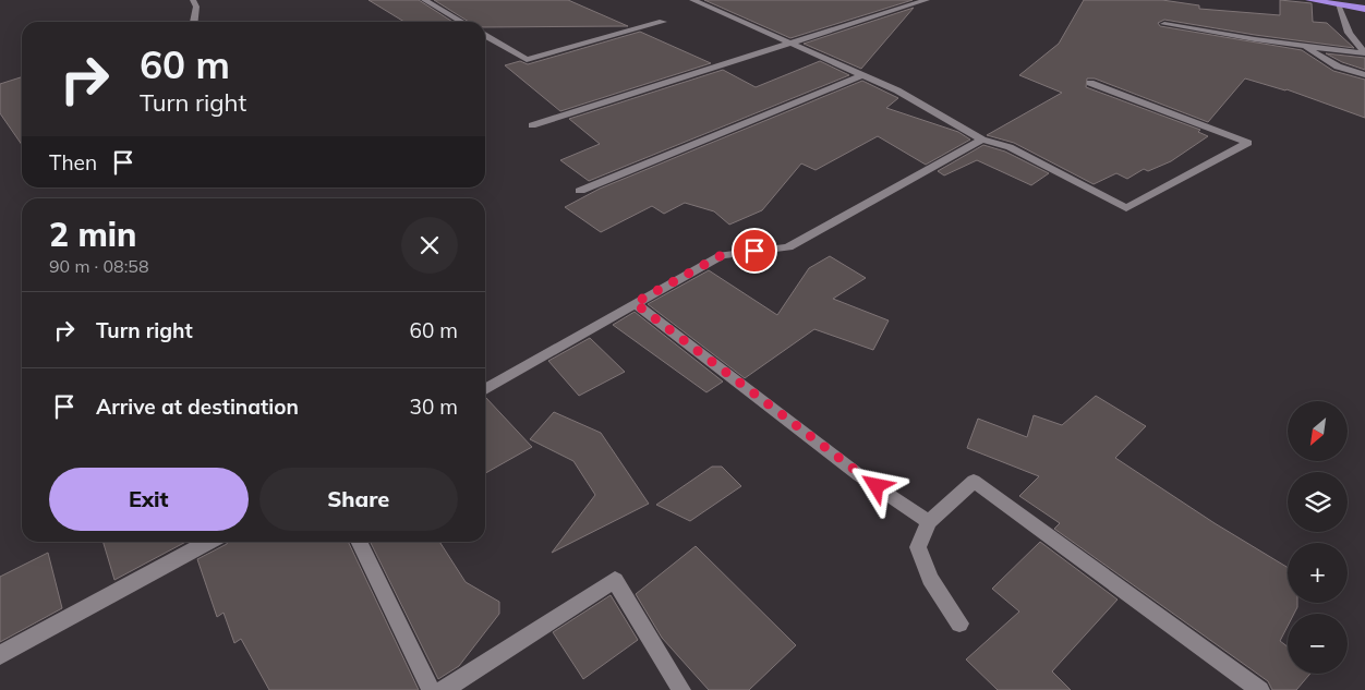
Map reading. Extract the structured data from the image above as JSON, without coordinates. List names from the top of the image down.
{
  "north": "bottom left",
  "page": {
    "turn": ["60 m", "Turn right"],
    "then": "Then",
    "heading": ["2 min", "90 m · 08:58"],
    "list": [
      {
        "name": "Turn right",
        "value": "60 m"
      },
      {
        "name": "Arrive at destination",
        "value": "30 m"
      }
    ],
    "map_buttons": ["+", "−"],
    "buttons": ["Exit", "Share"]
  }
}
